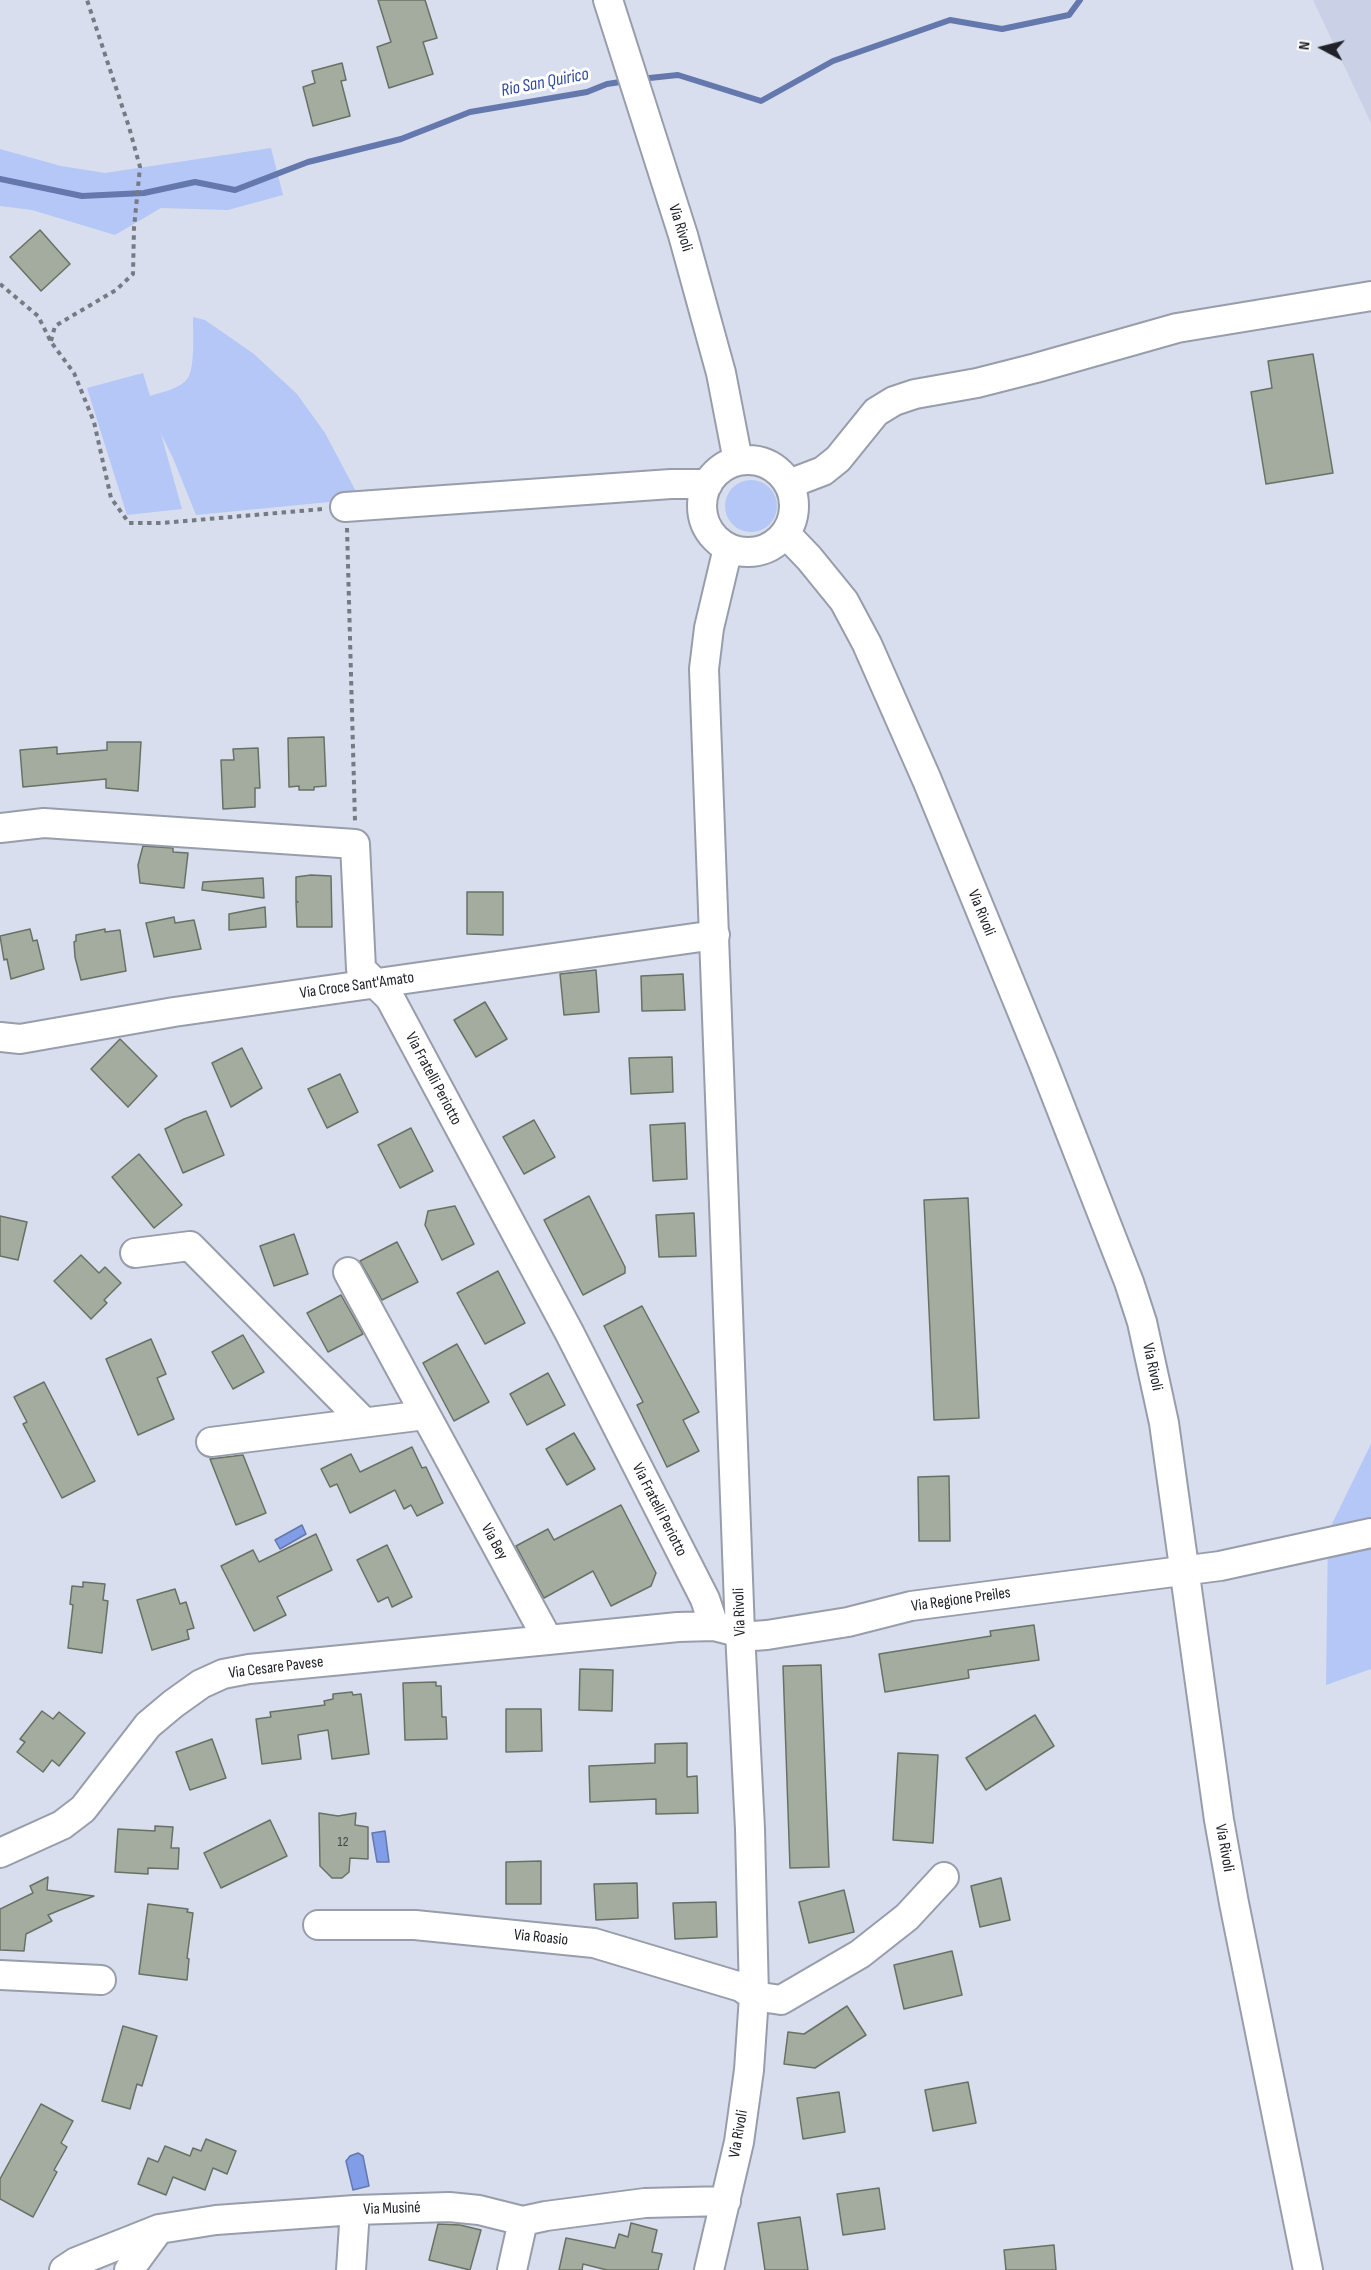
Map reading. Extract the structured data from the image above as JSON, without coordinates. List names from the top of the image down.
{
  "streets": {
    "street": [
      "Via Rivoli",
      "Via Croce Sant'Amato",
      "Via Fratelli Periotto",
      "Via Bey",
      "Via Regione Preiles",
      "Via Cesare Pavese",
      "Via Roasio",
      "Via Musiné"
    ]
  },
  "crossings": [
    ["Via Rivoli", "Via Croce Sant'Amato"],
    ["Via Rivoli", "Via Fratelli Periotto"],
    ["Via Rivoli", "Via Regione Preiles"],
    ["Via Rivoli", "Via Roasio"],
    ["Via Rivoli", "Via Musiné"],
    ["Via Croce Sant'Amato", "Via Fratelli Periotto"],
    ["Via Fratelli Periotto", "Via Regione Preiles"],
    ["Via Bey", "Via Cesare Pavese"]
  ],
  "water": ["Rio San Quirico"],
  "house_numbers": ["12"],
  "north": "left"
}
